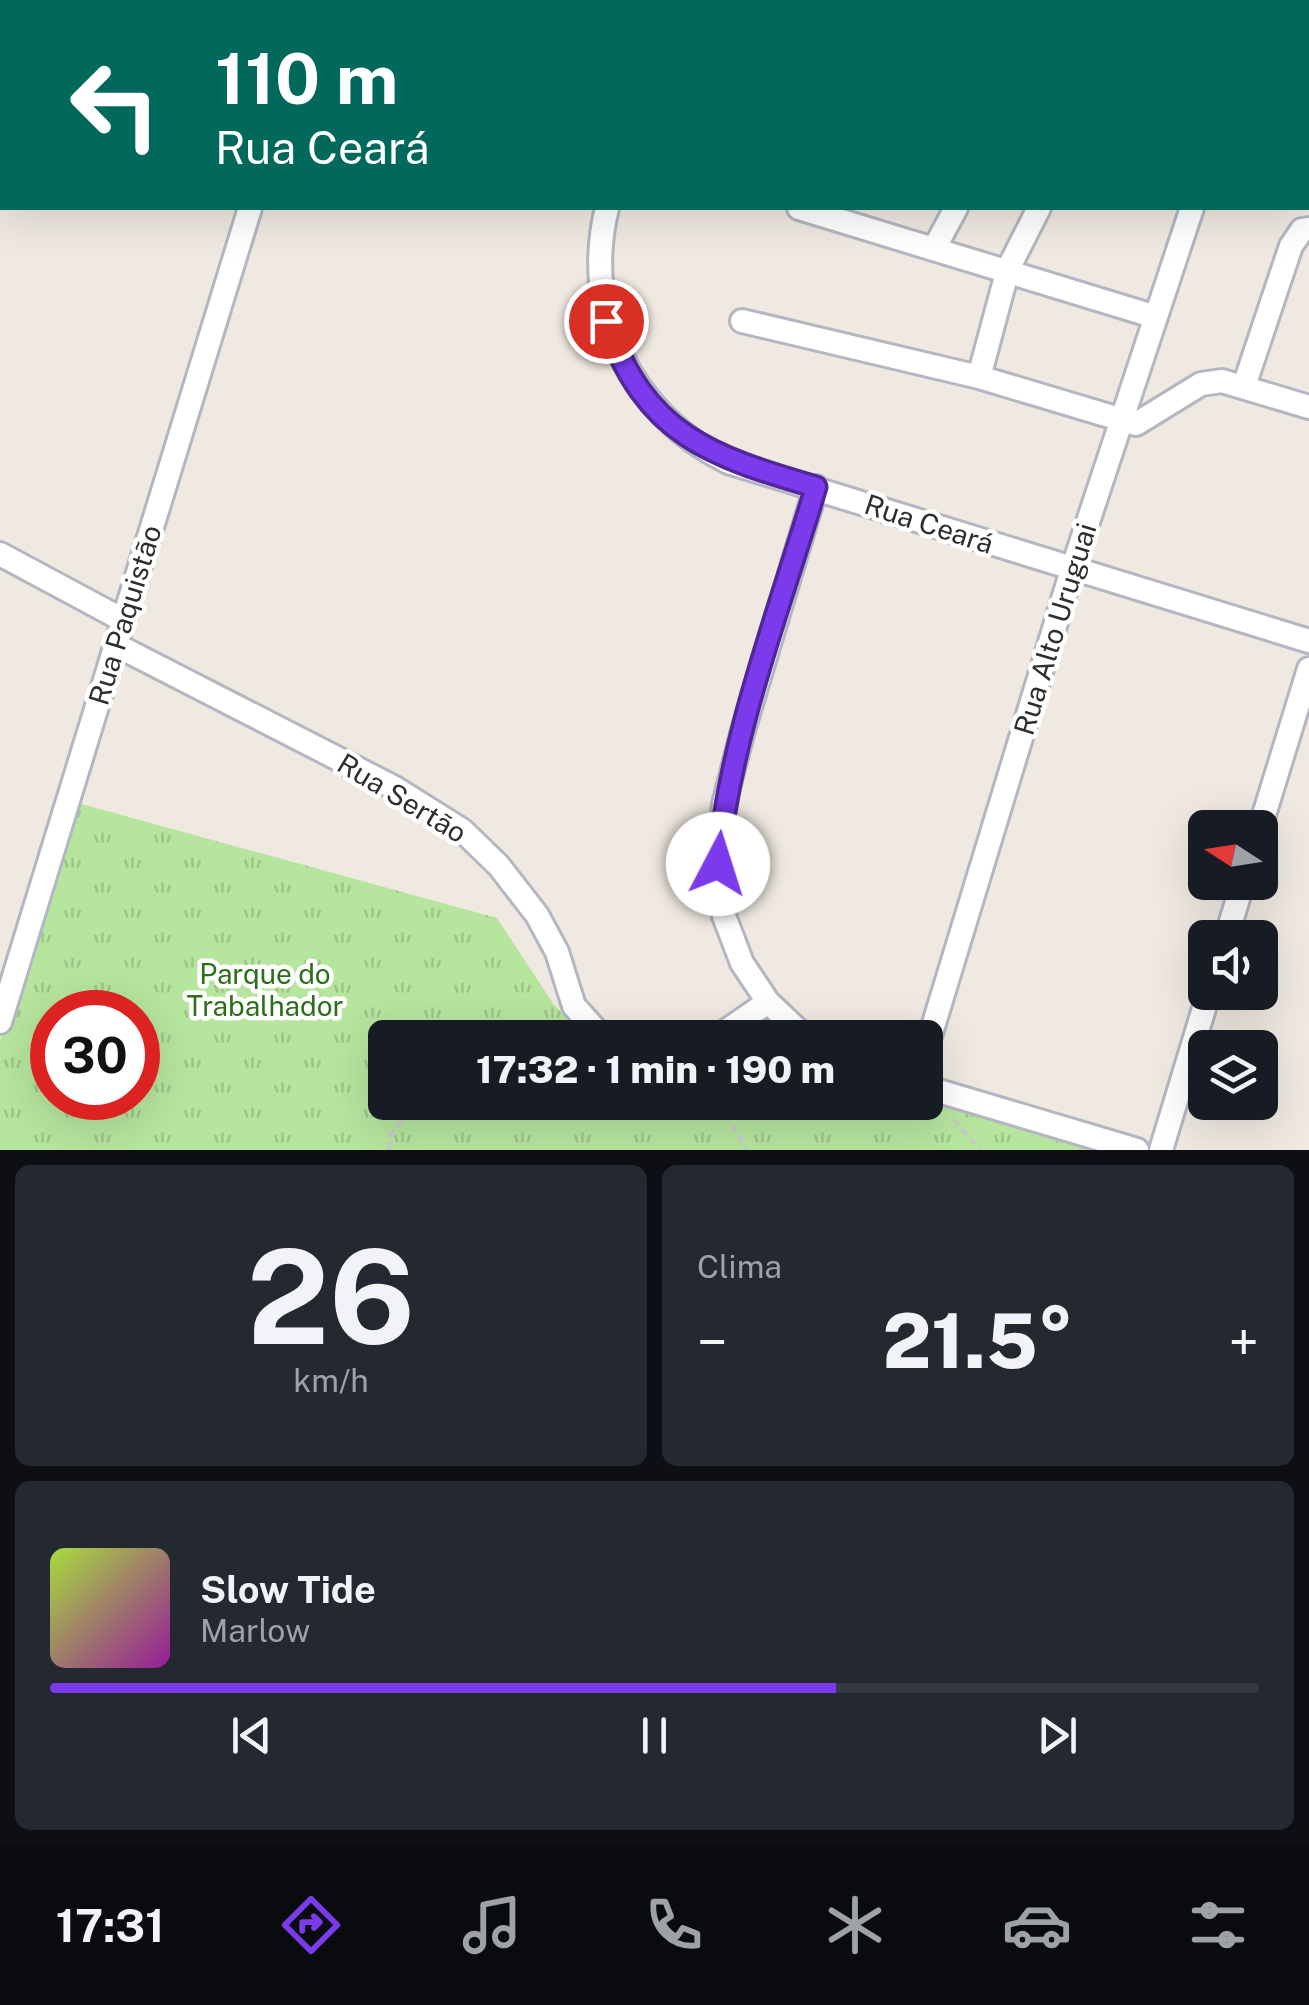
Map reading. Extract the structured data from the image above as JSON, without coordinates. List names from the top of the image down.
{
  "streets": {
    "street": [
      "Rua Ceará",
      "Rua Paquistão",
      "Rua Alto Uruguai",
      "Rua Sertão"
    ]
  },
  "crossings": [
    ["Rua Ceará", "Rua Alto Uruguai"],
    ["Rua Paquistão", "Rua Sertão"]
  ],
  "parks": ["Parque do Trabalhador"],
  "north": "left",
  "page": {
    "turn": ["110 m", "Rua Ceará"],
    "limit": "30",
    "trip": "17:32 · 1 min · 190 m",
    "tile": [
      ["26", "km/h"],
      "Clima"
    ],
    "heat": ["−", "21.5°", "+"],
    "song": ["Slow Tide", "Marlow"],
    "tabs": "17:31"
  }
}
